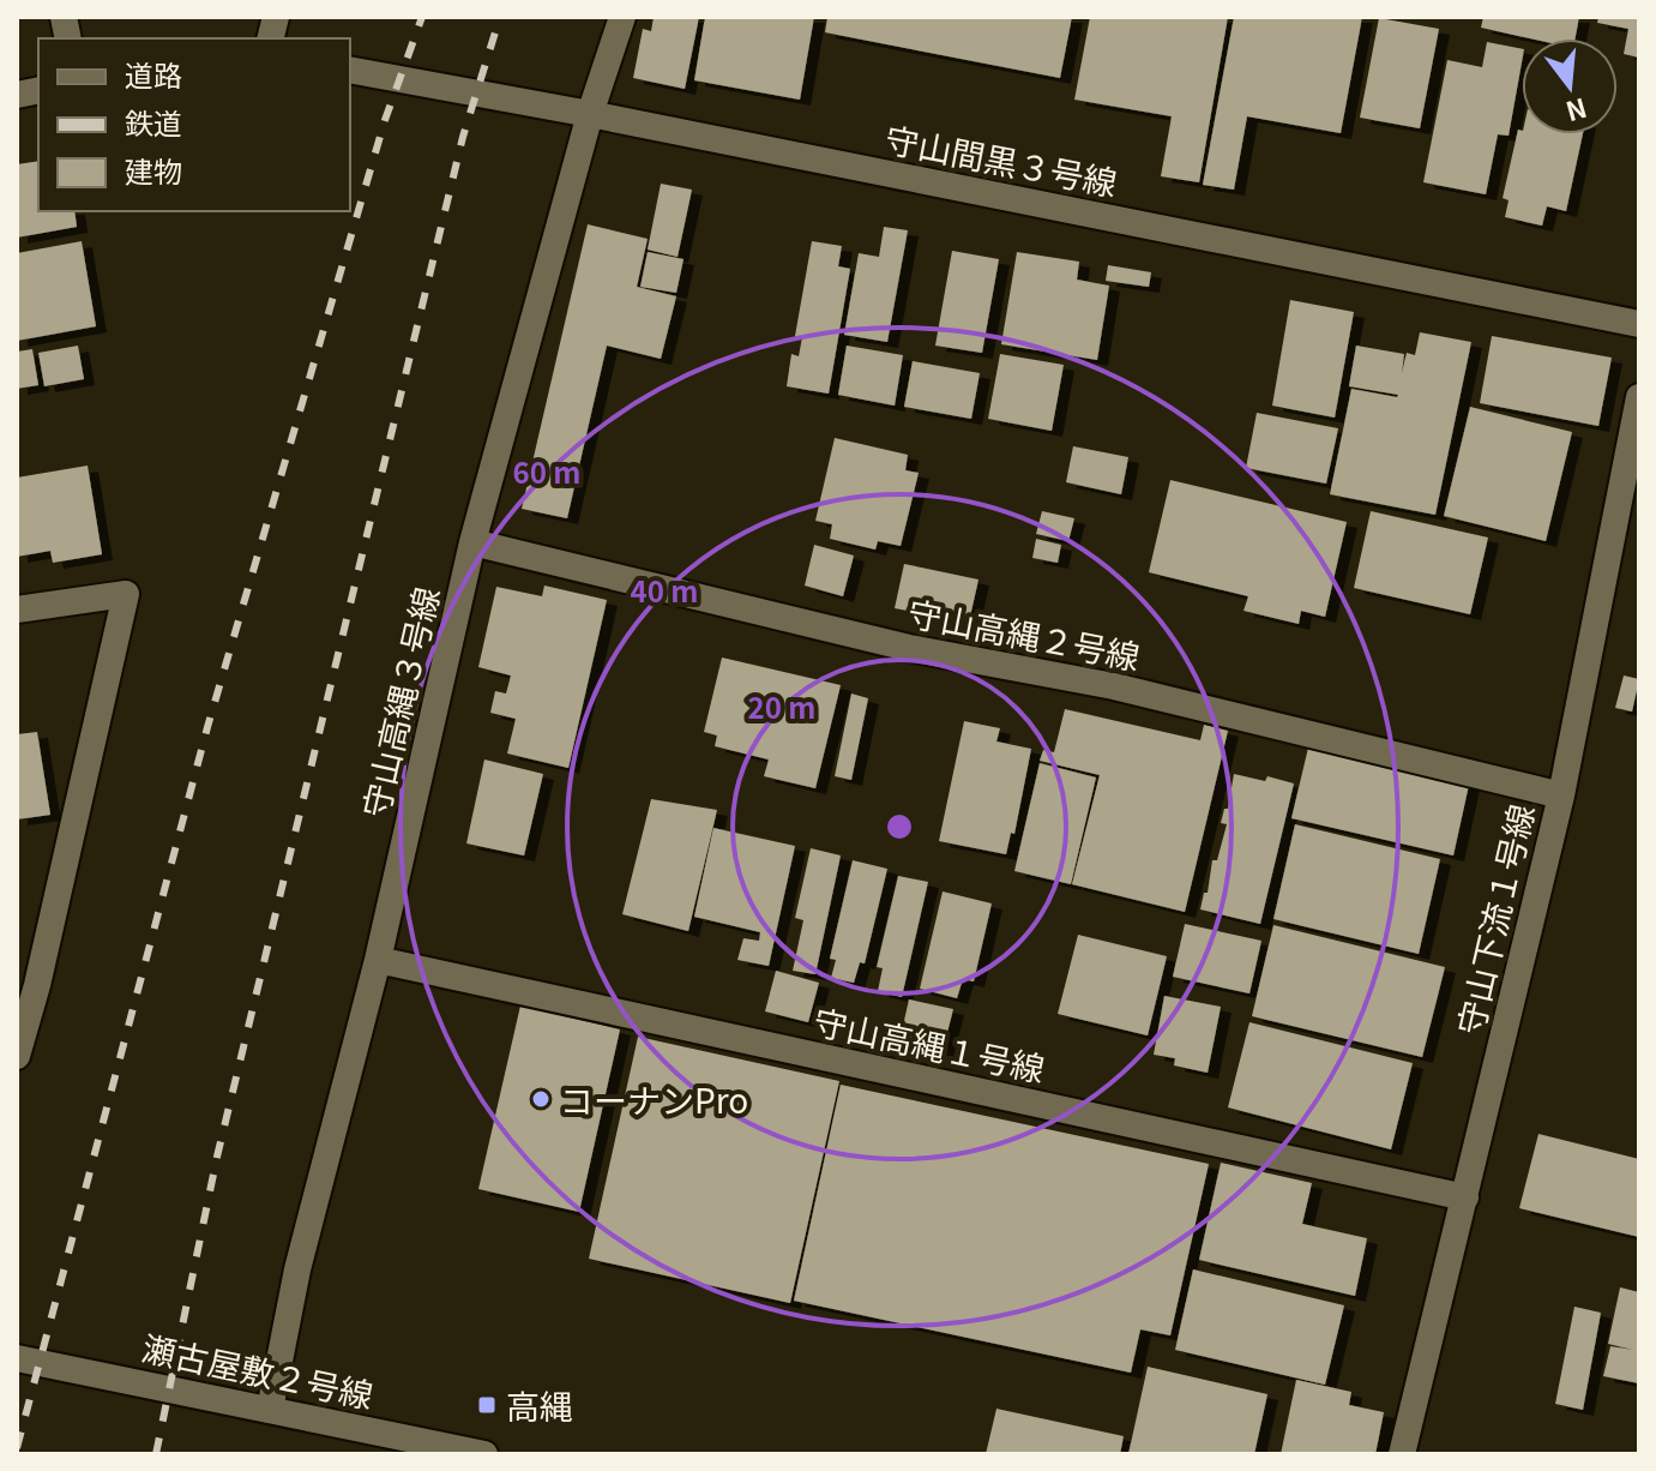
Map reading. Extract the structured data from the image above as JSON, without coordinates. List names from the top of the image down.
{
  "streets": {
    "street": [
      "守山間黒３号線",
      "守山高縄２号線",
      "守山高縄３号線",
      "守山下流１号線",
      "守山高縄１号線",
      "瀬古屋敷２号線"
    ]
  },
  "crossings": [
    ["守山間黒３号線", "守山高縄３号線"],
    ["守山高縄２号線", "守山高縄３号線"],
    ["守山高縄２号線", "守山下流１号線"],
    ["守山高縄３号線", "守山高縄１号線"],
    ["守山高縄３号線", "瀬古屋敷２号線"],
    ["守山下流１号線", "守山高縄１号線"]
  ],
  "places": {
    "other": ["コーナンPro"],
    "transit": ["高縄"]
  },
  "legend": ["道路", "鉄道", "建物"],
  "north": "bottom",
  "rings": ["60 m", "40 m", "20 m"]
}
